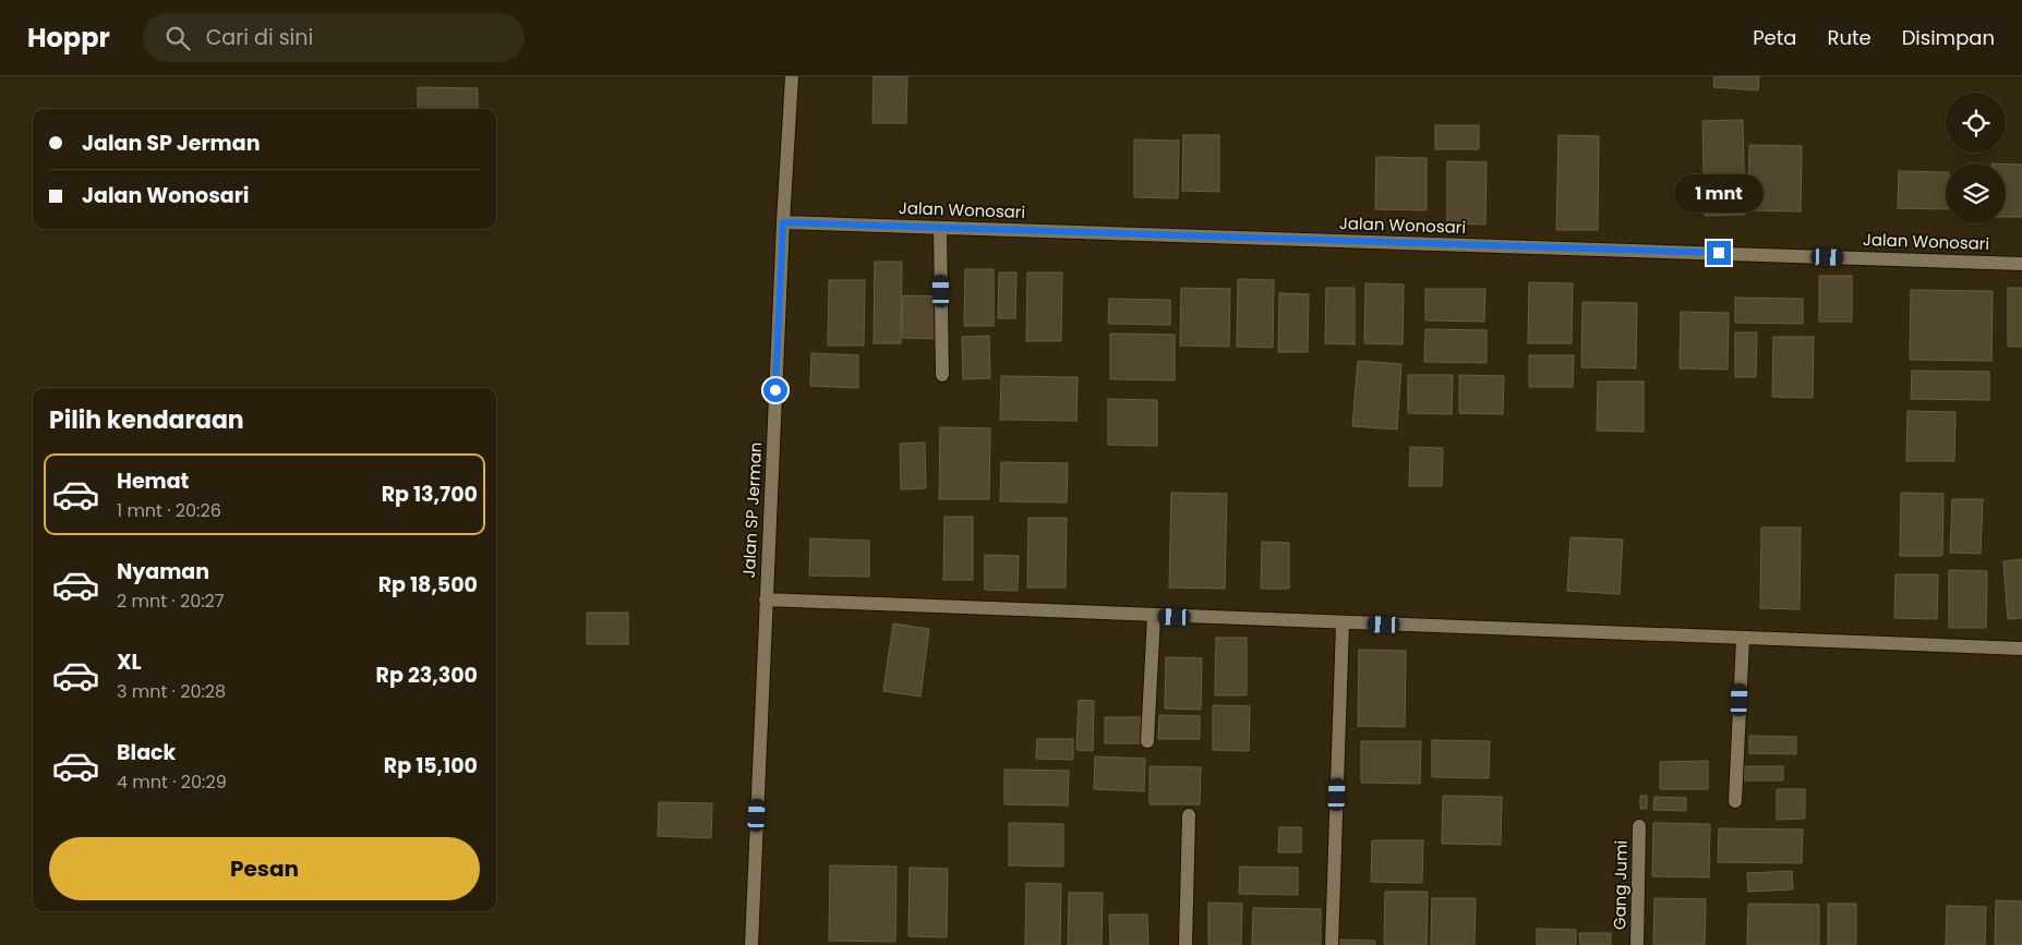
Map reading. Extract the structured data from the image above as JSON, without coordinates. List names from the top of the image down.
{
  "streets": {
    "street": ["Jalan Wonosari", "Jalan SP Jerman", "Gang Jumi"]
  },
  "crossings": [
    ["Jalan Wonosari", "Jalan SP Jerman"]
  ],
  "page": {
    "header": "Hoppr",
    "search": "Cari di sini",
    "nav": ["Peta", "Rute", "Disimpan"],
    "banner": ["Jalan SP Jerman", "Jalan Wonosari"],
    "bubble": "1 mnt",
    "heading": "Pilih kendaraan",
    "list": [
      {
        "name": "Hemat",
        "note": "1 mnt · 20:26",
        "value": "Rp 13,700"
      },
      {
        "name": "Nyaman",
        "note": "2 mnt · 20:27",
        "value": "Rp 18,500"
      },
      {
        "name": "XL",
        "note": "3 mnt · 20:28",
        "value": "Rp 23,300"
      },
      {
        "name": "Black",
        "note": "4 mnt · 20:29",
        "value": "Rp 15,100"
      }
    ],
    "buttons": "Pesan"
  }
}
